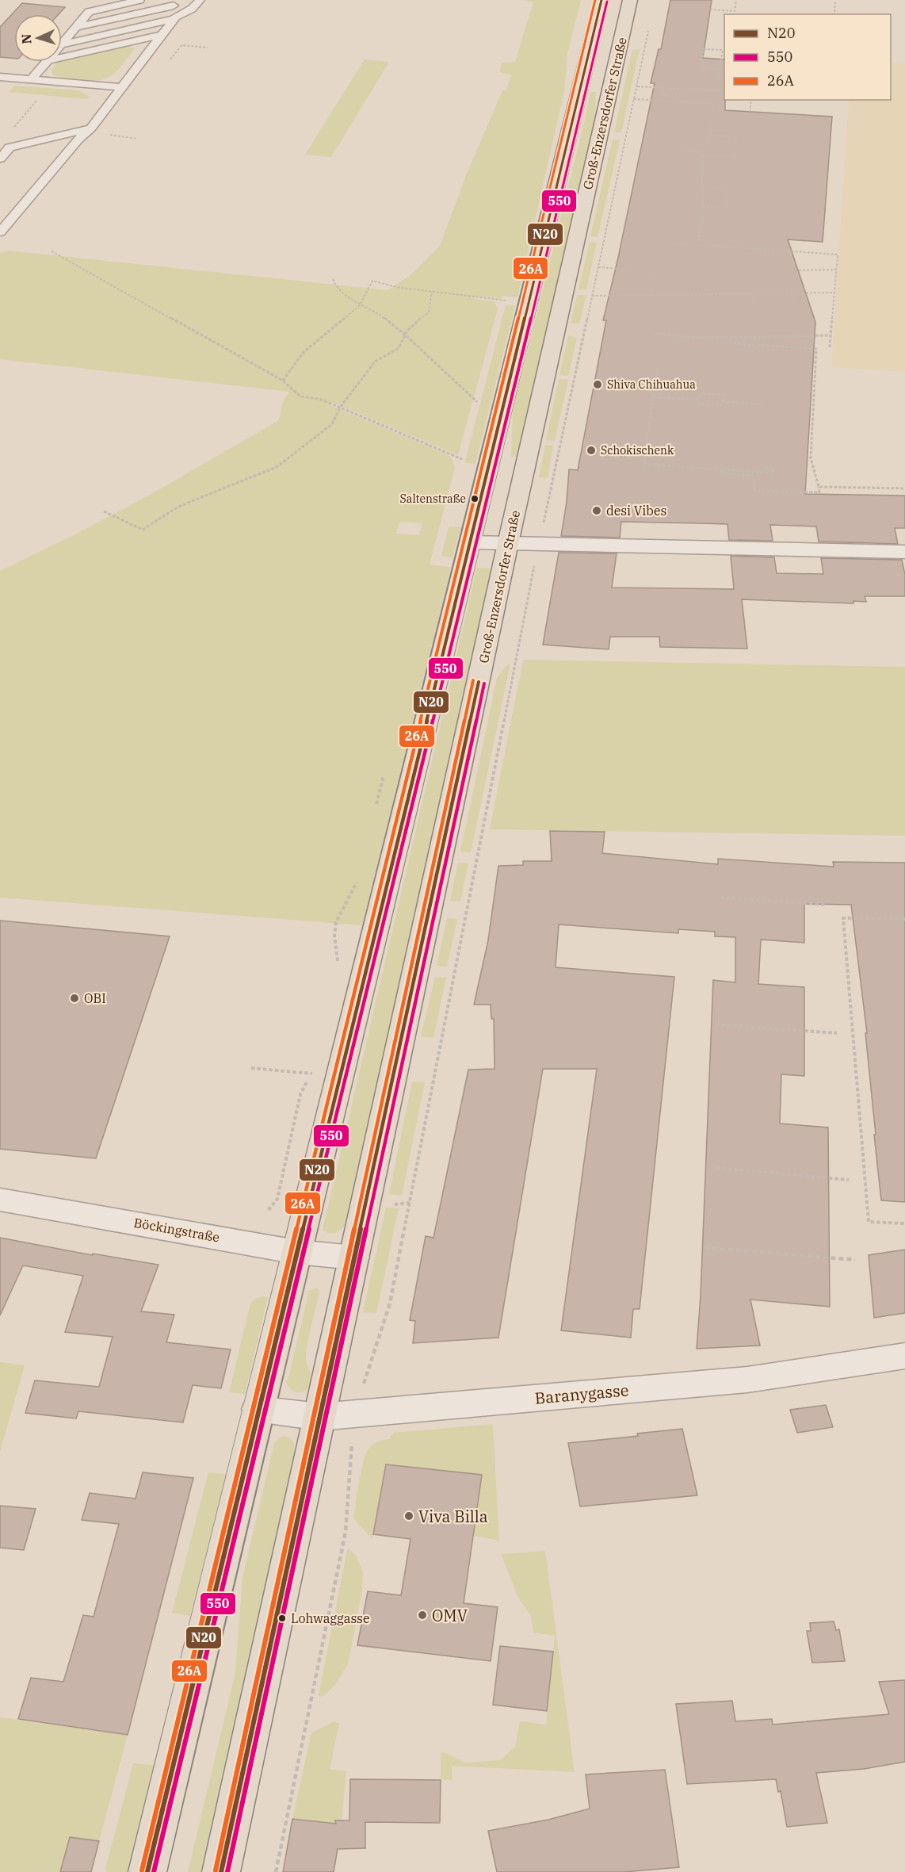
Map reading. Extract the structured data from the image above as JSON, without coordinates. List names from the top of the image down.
{
  "streets": {
    "main road": ["Groß-Enzersdorfer Straße"],
    "street": ["Böckingstraße", "Baranygasse"]
  },
  "crossings": [
    ["Groß-Enzersdorfer Straße", "Böckingstraße"],
    ["Groß-Enzersdorfer Straße", "Baranygasse"]
  ],
  "places": [
    "Shiva Chihuahua",
    "Schokischenk",
    "Saltenstraße",
    "desi Vibes",
    "OBI",
    "Viva Billa",
    "OMV",
    "Lohwaggasse"
  ],
  "lines": ["transit line N20", "transit line 26A", "transit line 550"],
  "legend": ["N20", "550", "26A"],
  "north": "left"
}
